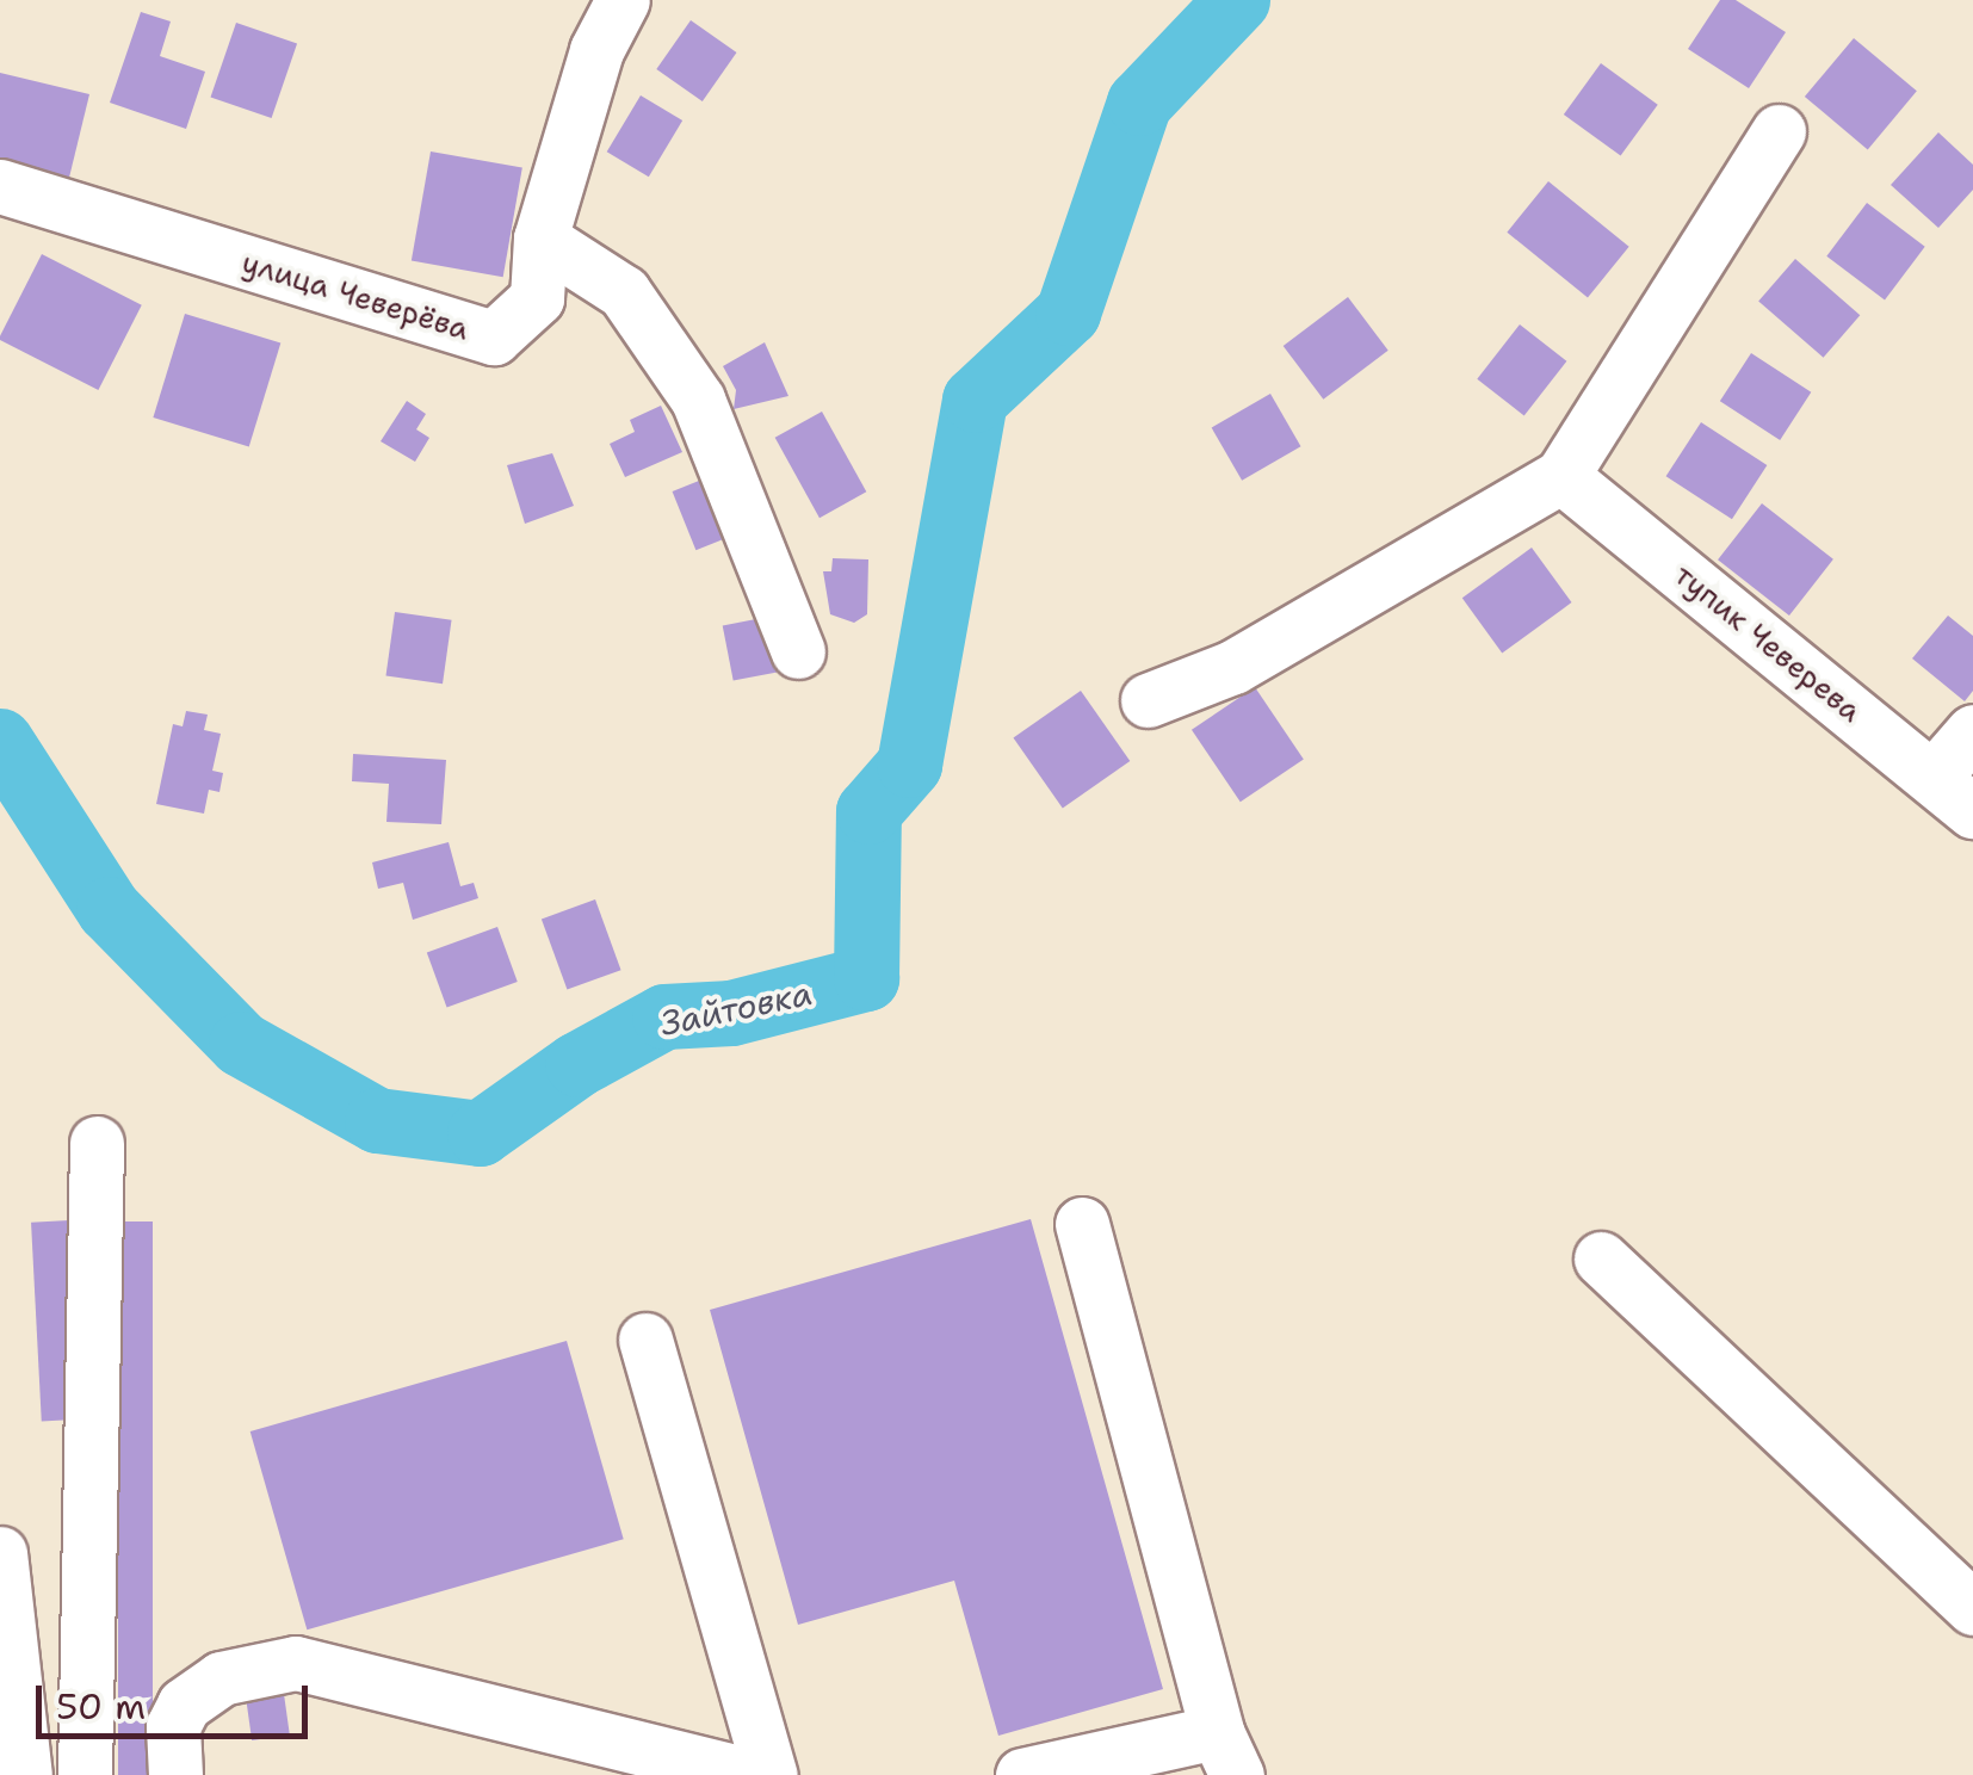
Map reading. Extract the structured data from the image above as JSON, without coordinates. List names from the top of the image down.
{
  "streets": {
    "street": ["улица Чеверёва", "тупик Чеверева"]
  },
  "water": ["Зайтовка"],
  "scale_bar": "50 m"
}
